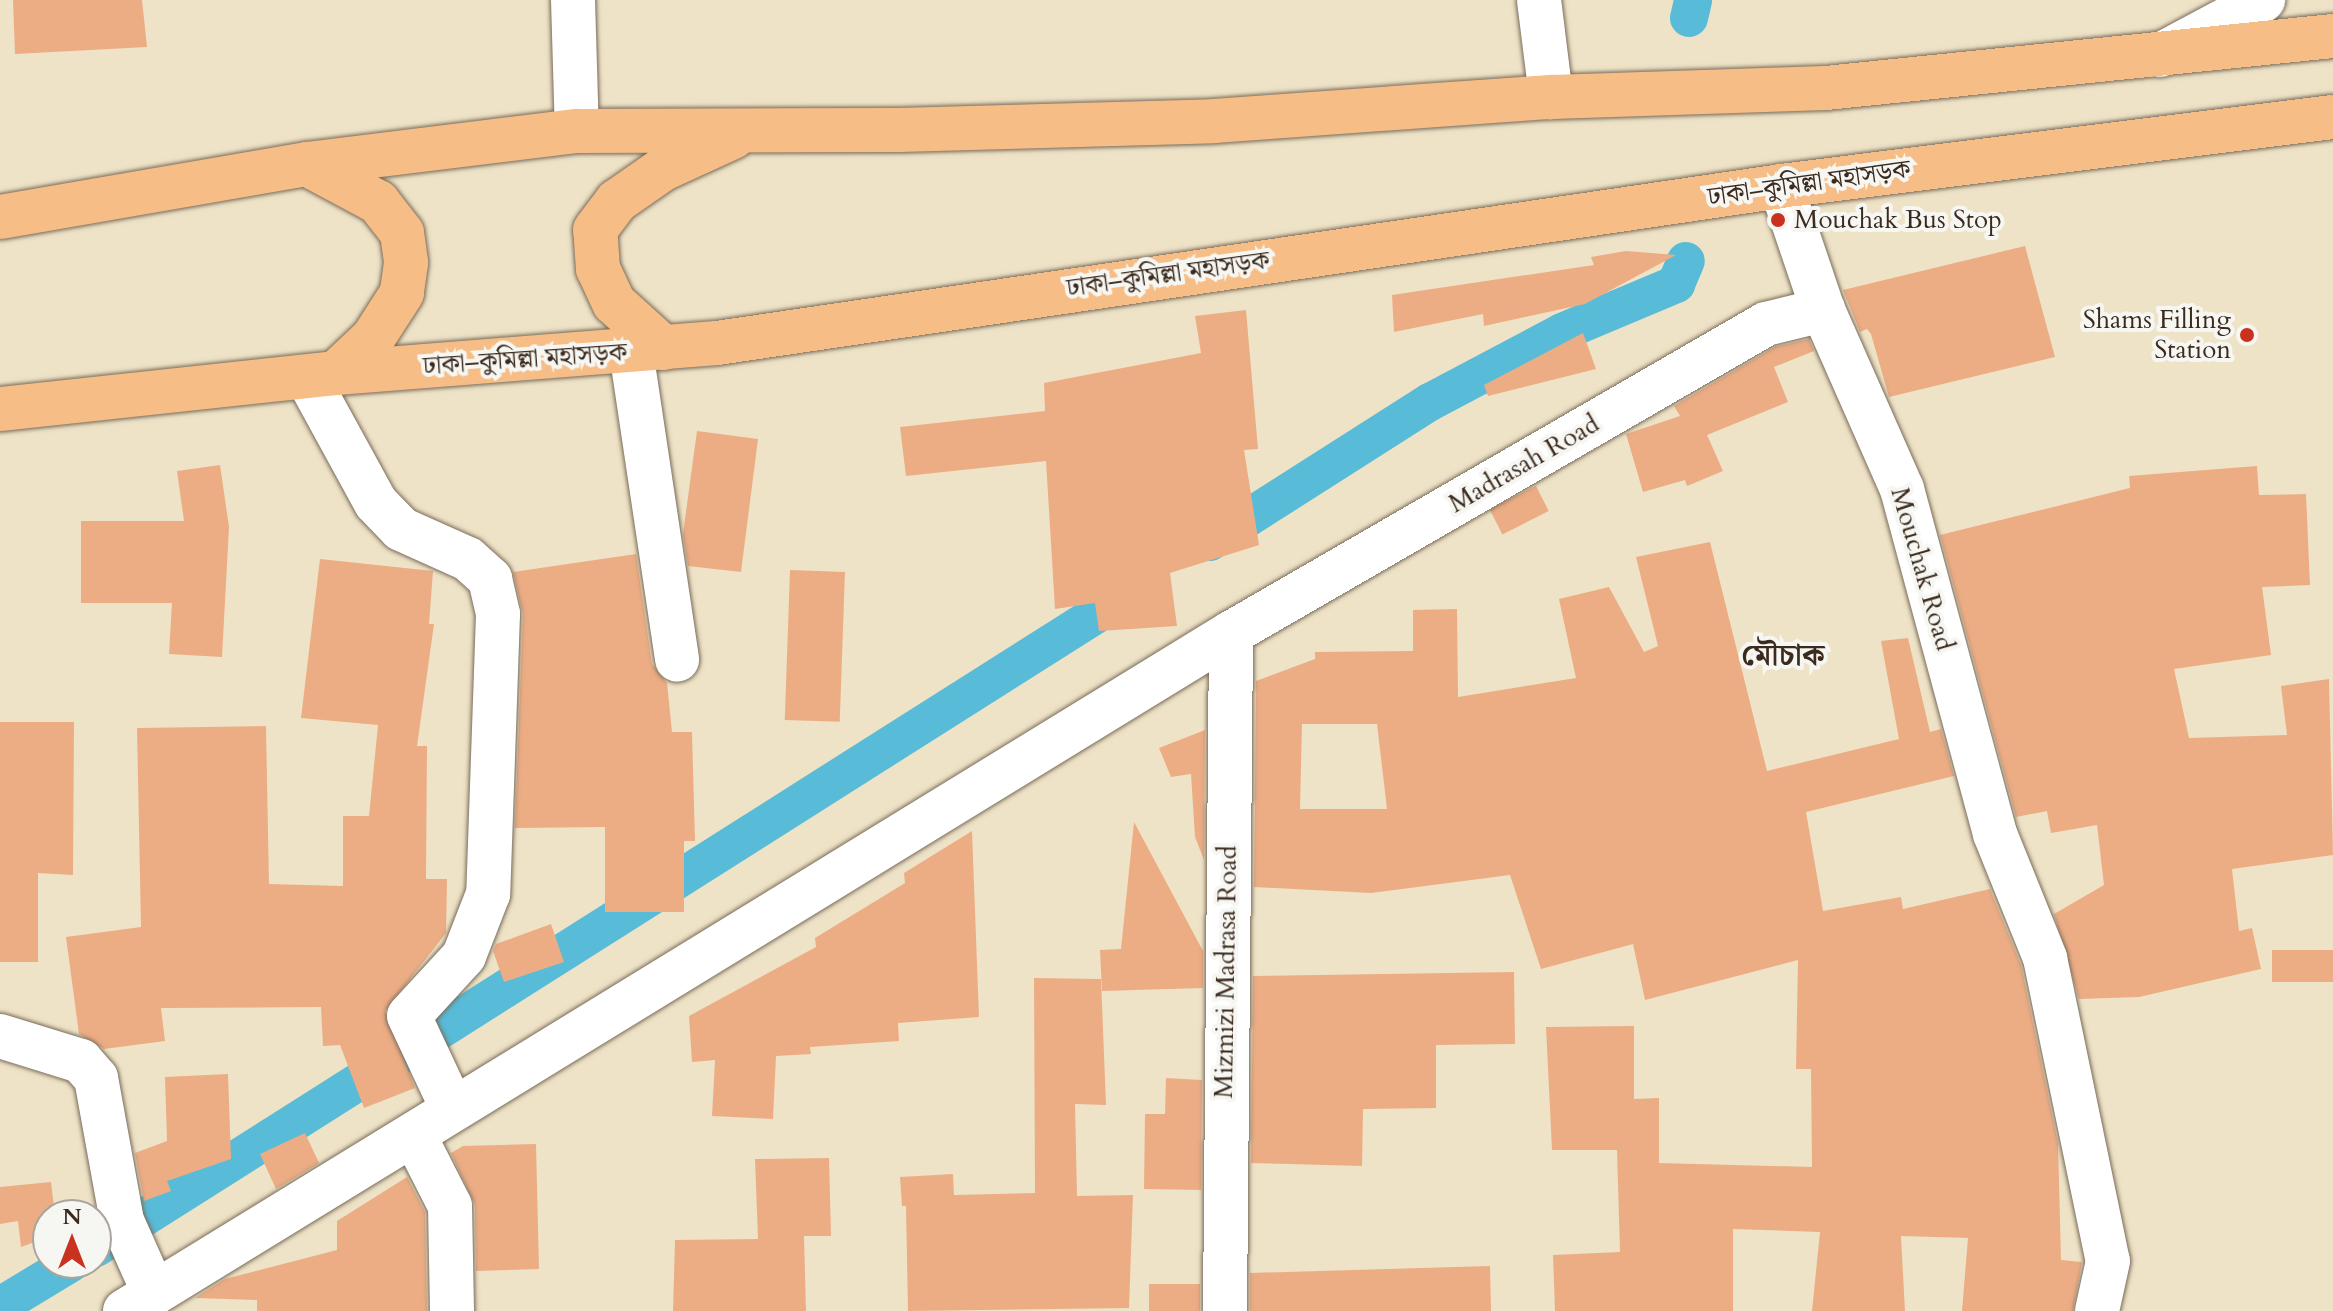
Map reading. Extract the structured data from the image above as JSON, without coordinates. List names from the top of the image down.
{
  "streets": {
    "highway": ["ঢাকা–কুমিল্লা মহাসড়ক"],
    "street": ["Madrasah Road", "Mouchak Road", "Mizmizi Madrasa Road"]
  },
  "crossings": [
    ["ঢাকা–কুমিল্লা মহাসড়ক", "Mouchak Road"],
    ["Madrasah Road", "Mouchak Road"],
    ["Madrasah Road", "Mizmizi Madrasa Road"]
  ],
  "districts": ["মৌচাক"],
  "places": ["Mouchak Bus Stop", "Shams Filling Station"],
  "north": "top"
}
